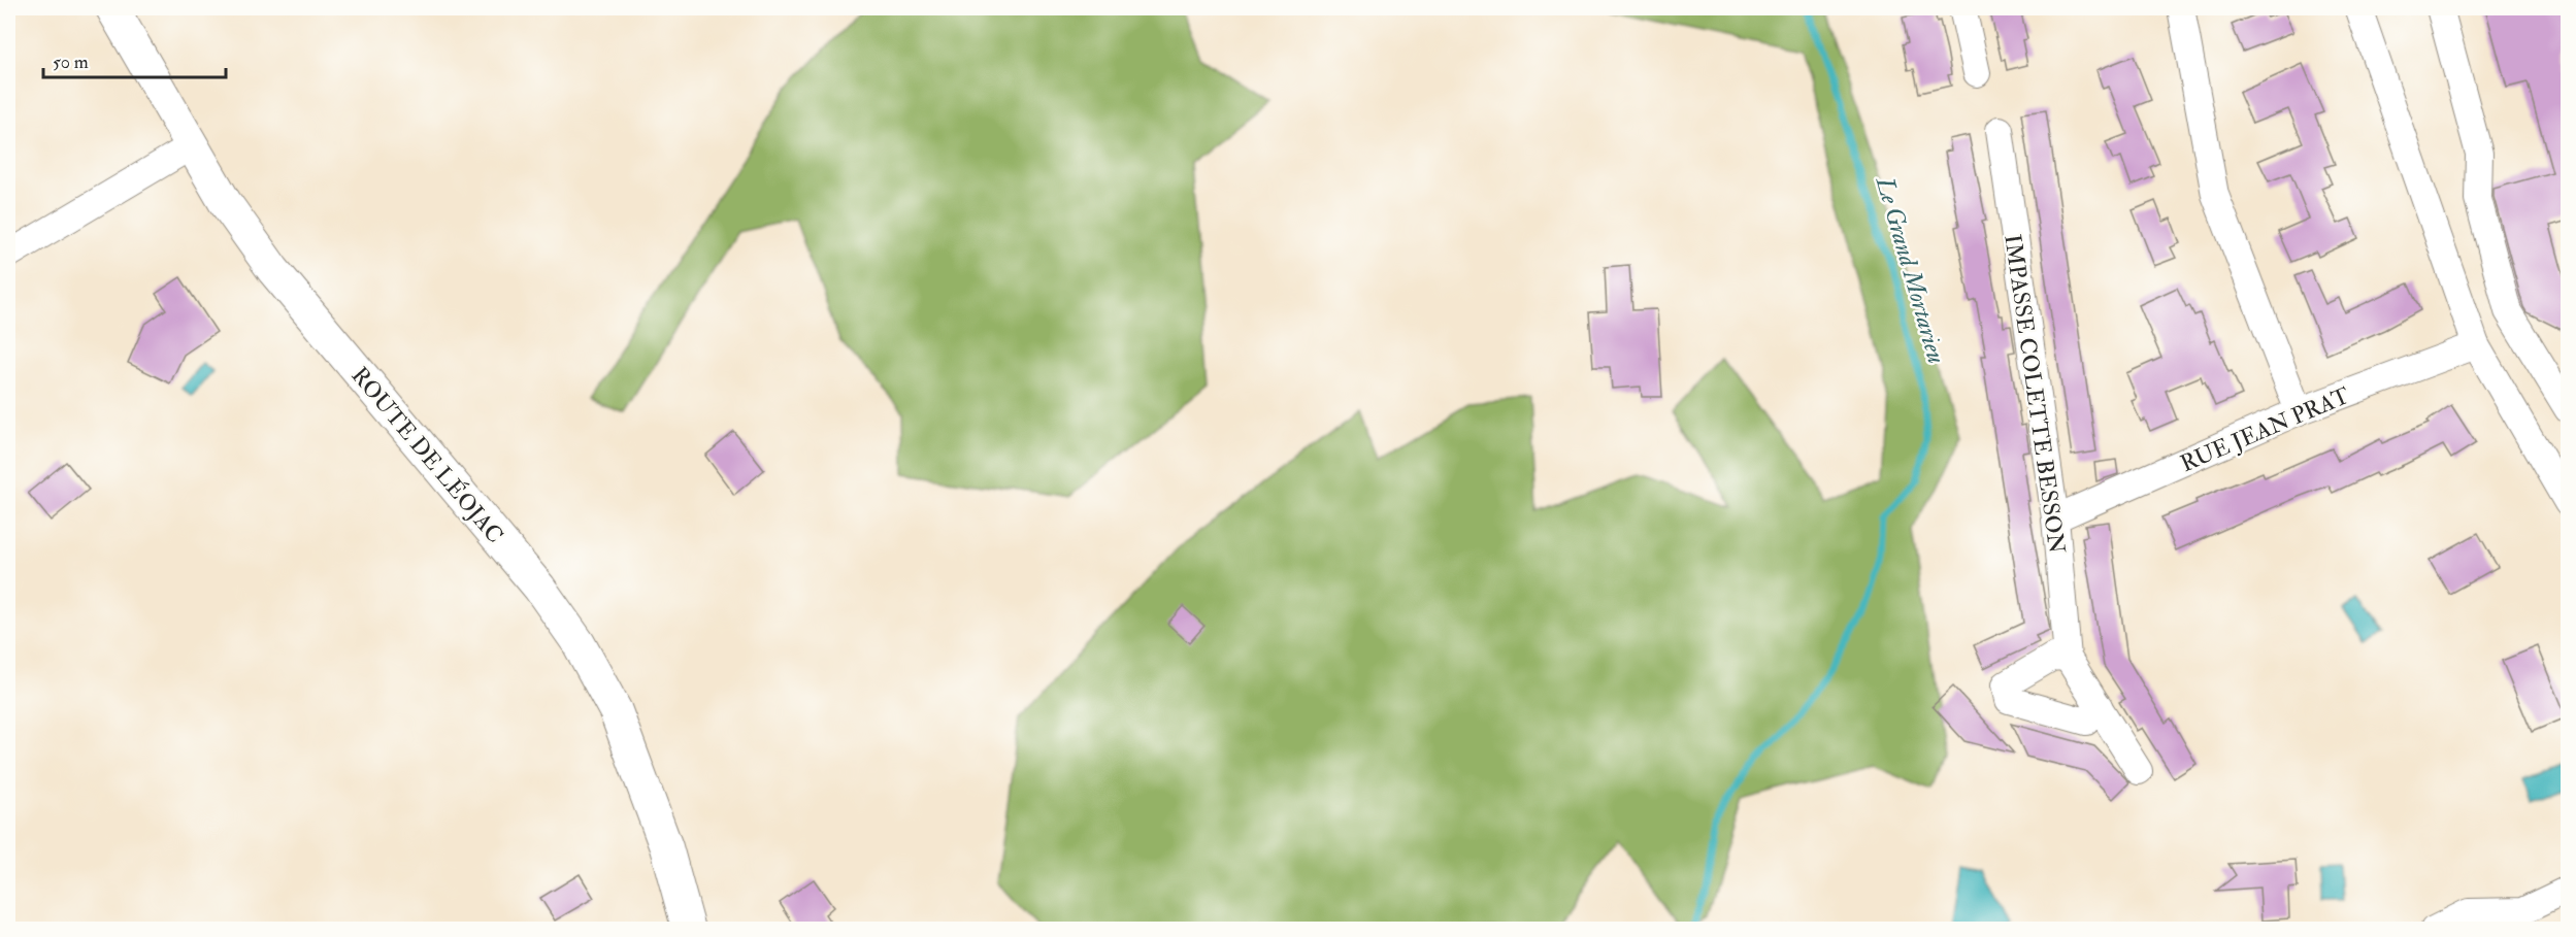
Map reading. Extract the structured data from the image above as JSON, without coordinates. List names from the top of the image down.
{
  "streets": {
    "main road": ["ROUTE DE LÉOJAC"],
    "street": ["IMPASSE COLETTE BESSON", "RUE JEAN PRAT"]
  },
  "crossings": [
    ["IMPASSE COLETTE BESSON", "RUE JEAN PRAT"]
  ],
  "water": ["Le Grand Mortarieu"],
  "scale_bar": "50 m"
}
